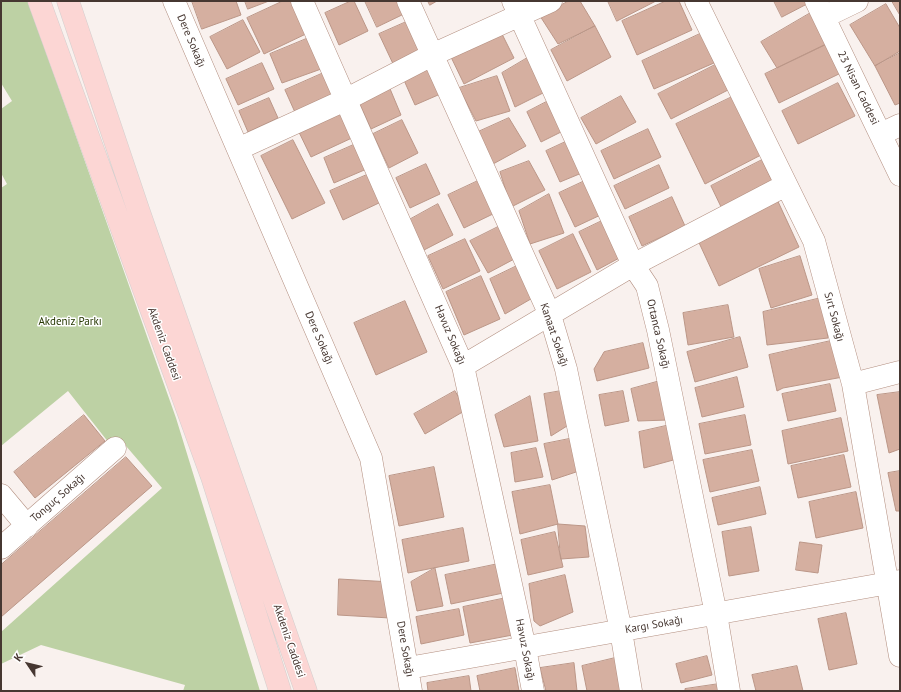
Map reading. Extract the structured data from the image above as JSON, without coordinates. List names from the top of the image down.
{
  "streets": {
    "main road": ["Akdeniz Caddesi"],
    "street": [
      "Dere Sokağı",
      "23 Nisan Caddesi",
      "Sırt Sokağı",
      "Ortanca Sokağı",
      "Havuz Sokağı",
      "Kanaat Sokağı",
      "Tonguç Sokağı",
      "Kargı Sokağı"
    ]
  },
  "crossings": [
    ["Dere Sokağı", "Kargı Sokağı"],
    ["Sırt Sokağı", "Kargı Sokağı"],
    ["Ortanca Sokağı", "Kargı Sokağı"],
    ["Havuz Sokağı", "Kargı Sokağı"],
    ["Kanaat Sokağı", "Kargı Sokağı"]
  ],
  "parks": ["Akdeniz Parkı"],
  "north": "top left"
}
